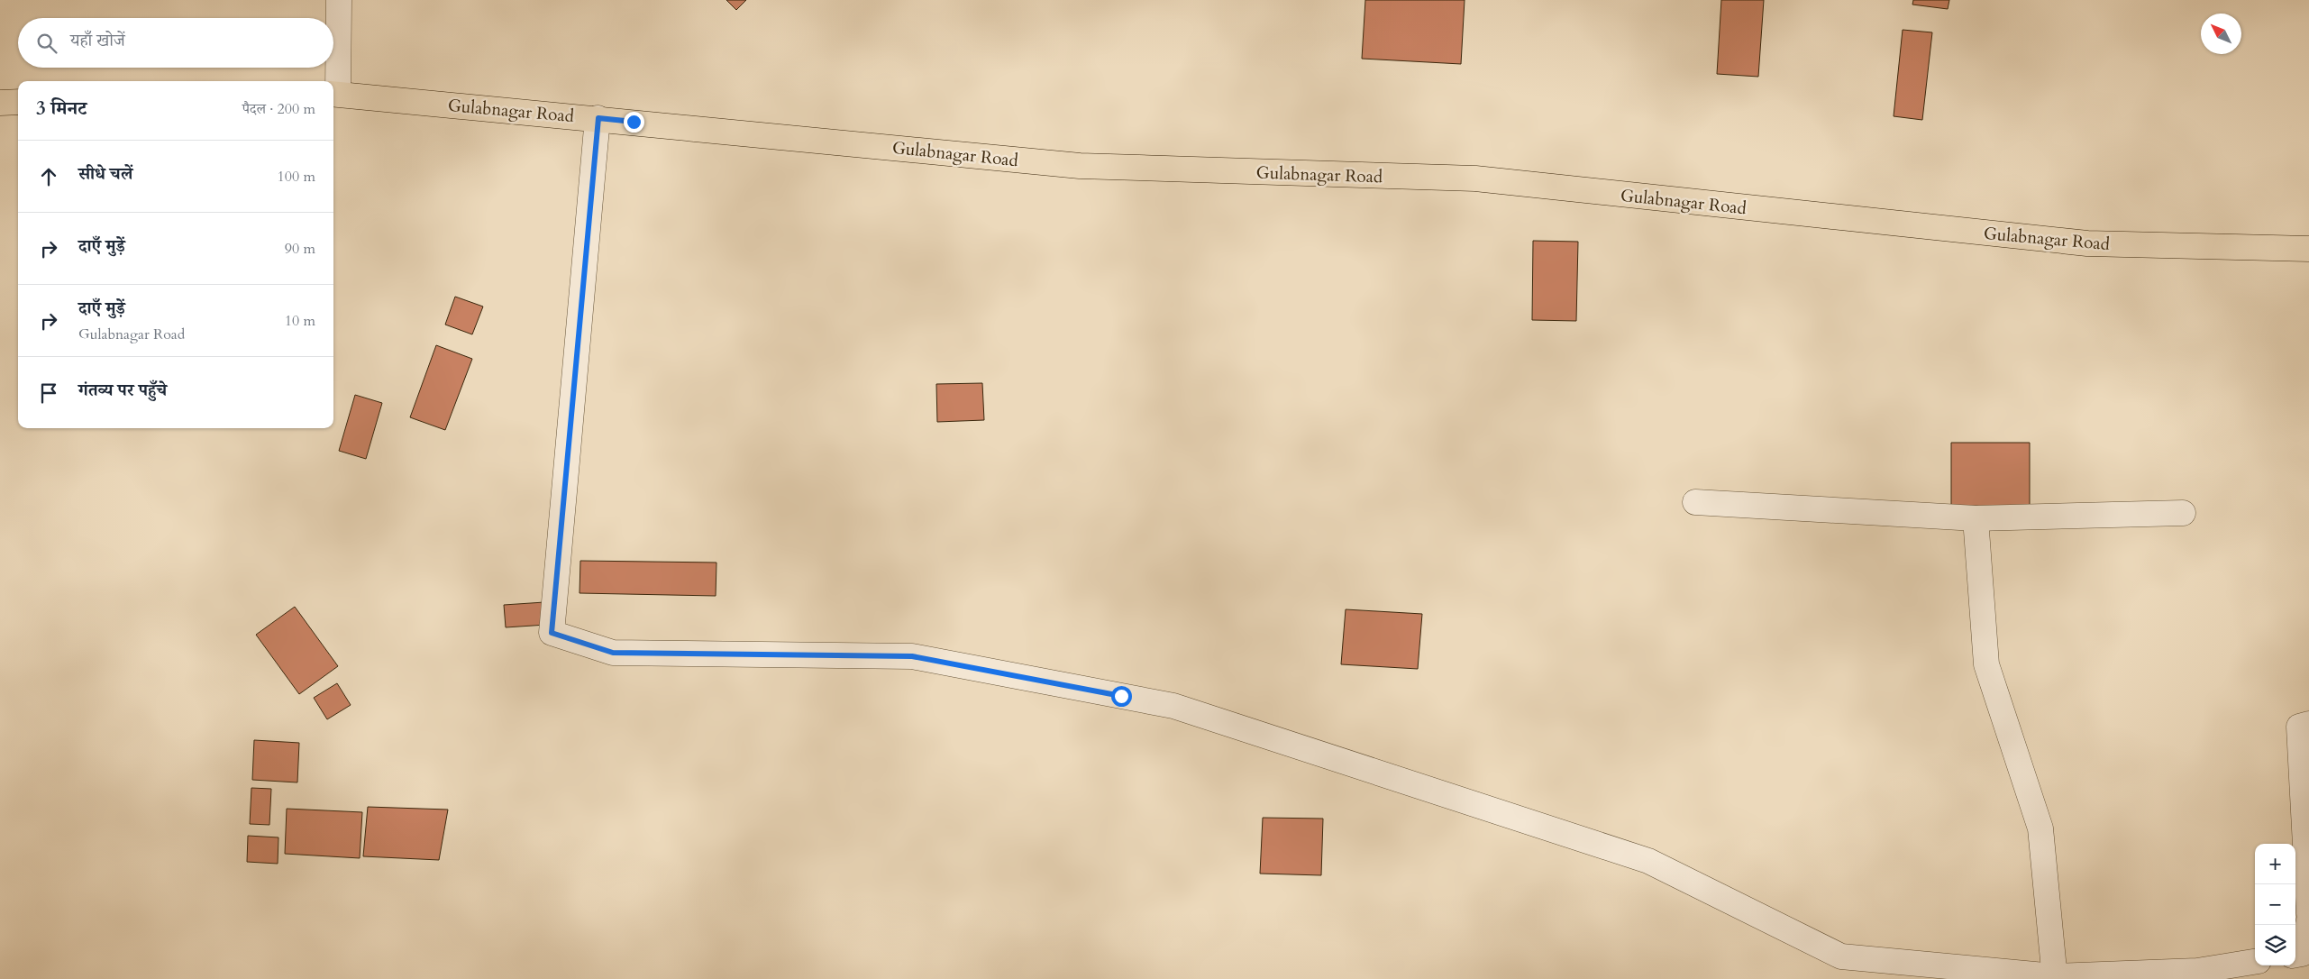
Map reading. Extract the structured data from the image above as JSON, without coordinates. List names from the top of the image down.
{
  "streets": {
    "main road": ["Gulabnagar Road"]
  },
  "north": "top left",
  "page": {
    "search": "यहाँ खोजें",
    "heading": ["3 मिनट", "पैदल · 200 m"],
    "list": [
      ["सीधे चलें", "100 m"],
      ["दाएँ मुड़ें", "90 m"],
      ["दाएँ मुड़ें", "Gulabnagar Road", "10 m"],
      "गंतव्य पर पहुँचे"
    ],
    "map_buttons": ["+", "−"]
  }
}
